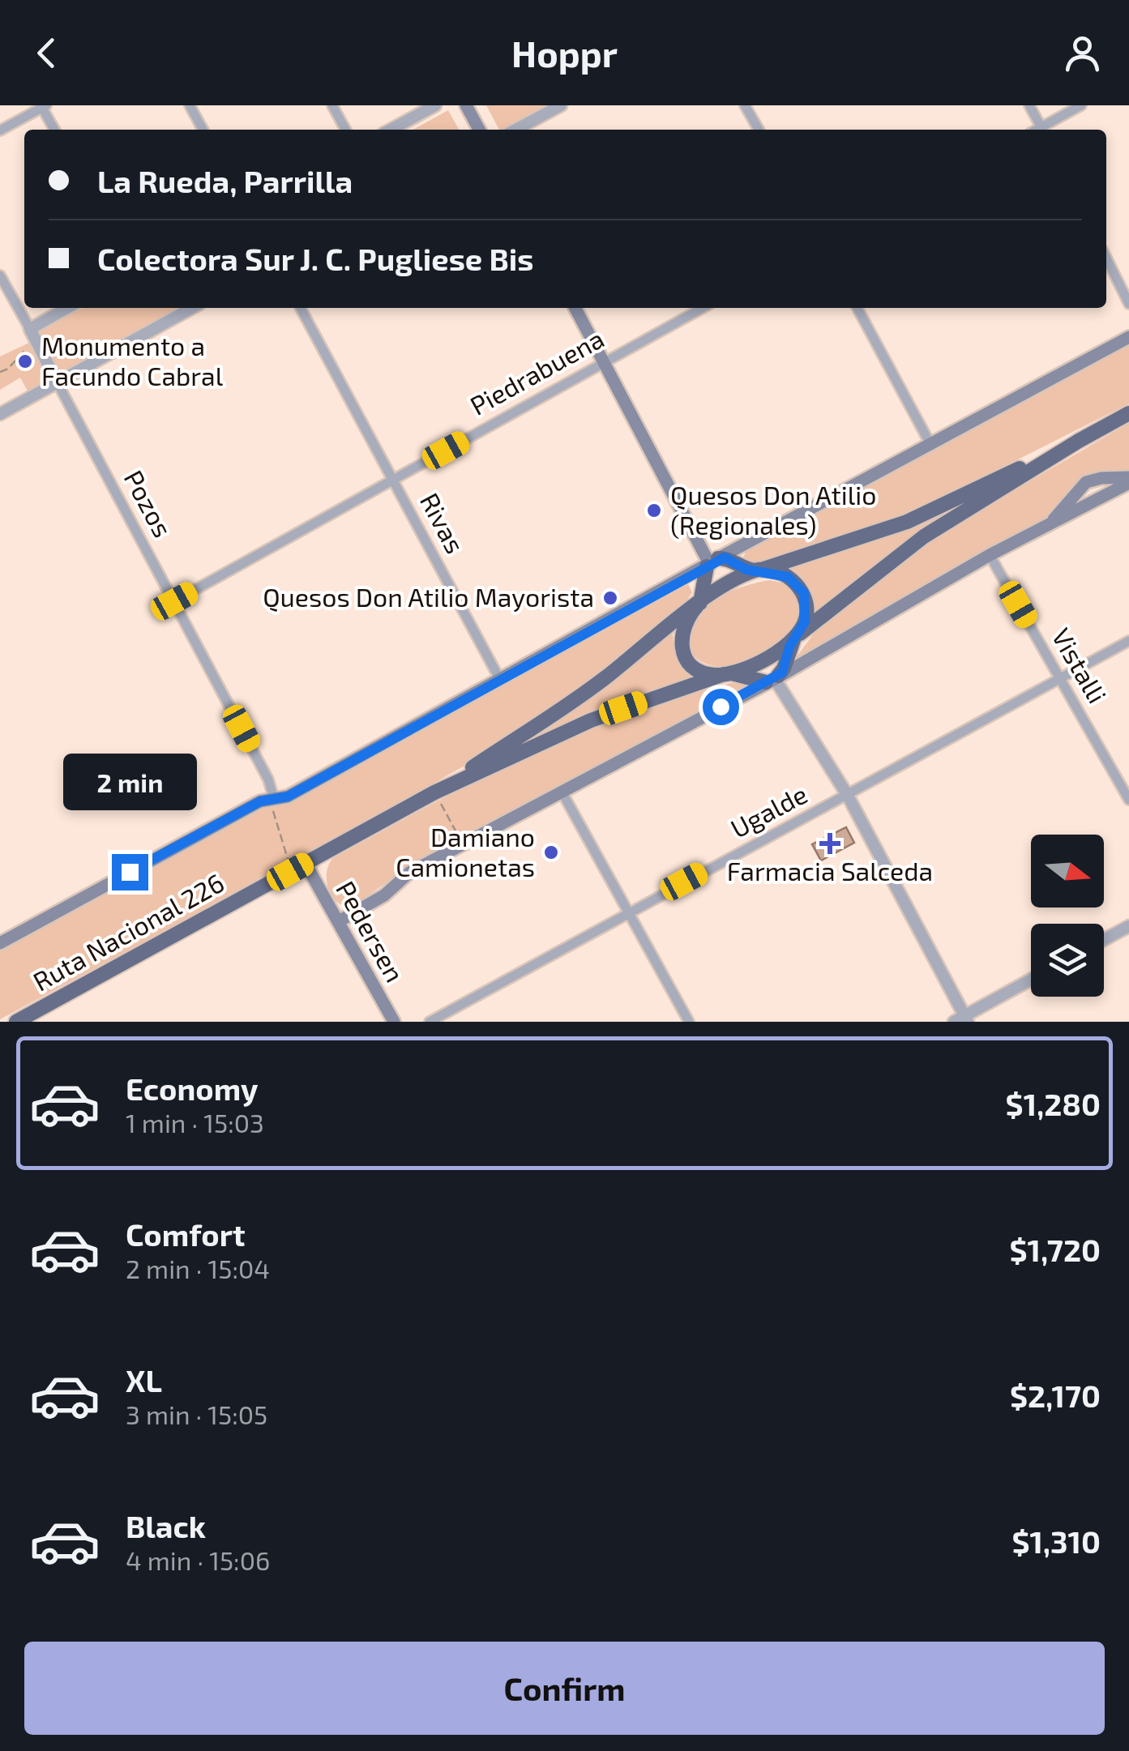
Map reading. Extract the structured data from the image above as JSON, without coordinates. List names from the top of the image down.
{
  "streets": {
    "highway": ["Ruta Nacional 226"],
    "main road": ["Pedersen"],
    "street": [
      "Piedrabuena",
      "Pozos",
      "Rivas",
      "Vistalli",
      "Ugalde"
    ]
  },
  "crossings": [
    ["Piedrabuena", "Pozos"],
    ["Piedrabuena", "Rivas"],
    ["Vistalli", "Ugalde"],
    ["Pedersen", "Ruta Nacional 226"]
  ],
  "places": {
    "other": [
      "Monumento a Facundo Cabral",
      "Quesos Don Atilio (Regionales)",
      "Quesos Don Atilio Mayorista",
      "Damiano Camionetas"
    ],
    "health": ["Farmacia Salceda"]
  },
  "north": "right",
  "page": {
    "header": "Hoppr",
    "banner": ["La Rueda, Parrilla", "Colectora Sur J. C. Pugliese Bis"],
    "bubble": "2 min",
    "list": [
      {
        "name": "Economy",
        "note": "1 min · 15:03",
        "value": "$1,280"
      },
      {
        "name": "Comfort",
        "note": "2 min · 15:04",
        "value": "$1,720"
      },
      {
        "name": "XL",
        "note": "3 min · 15:05",
        "value": "$2,170"
      },
      {
        "name": "Black",
        "note": "4 min · 15:06",
        "value": "$1,310"
      }
    ],
    "buttons": "Confirm"
  }
}
